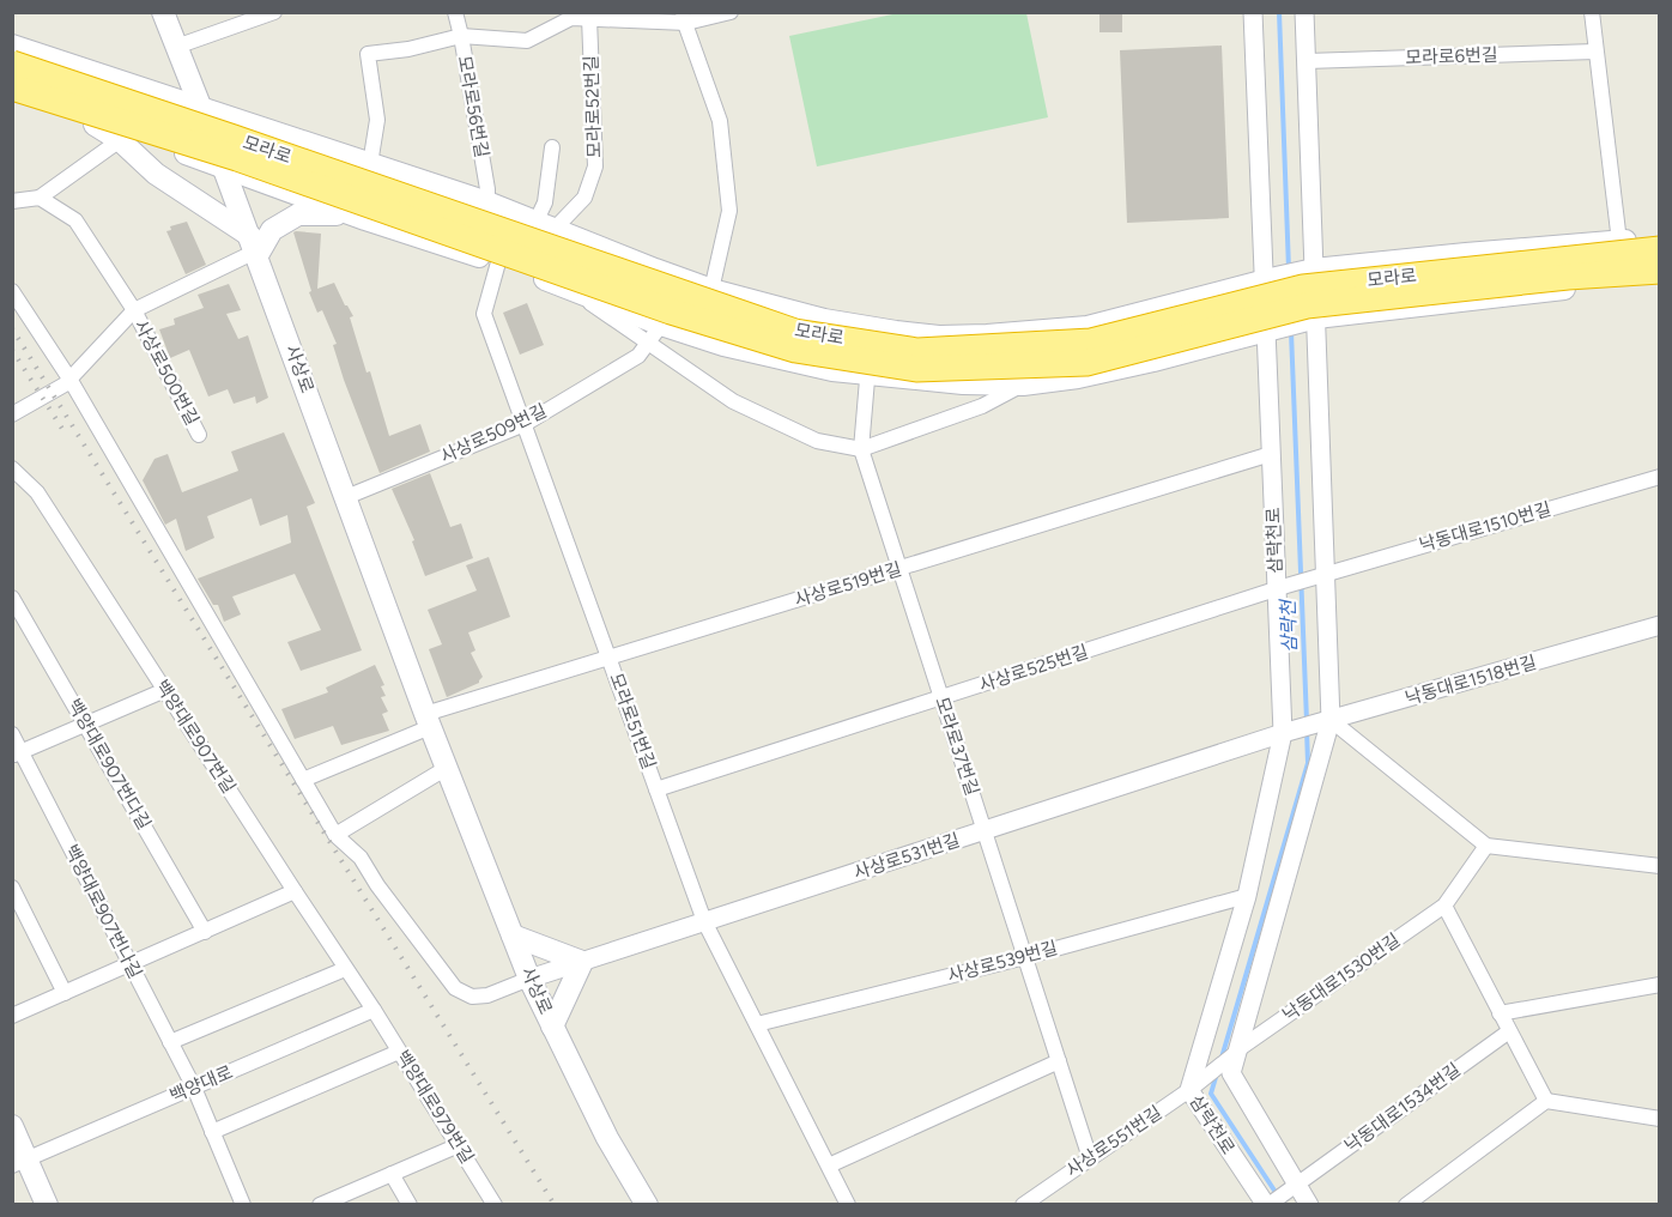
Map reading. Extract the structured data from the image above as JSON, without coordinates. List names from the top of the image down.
{
  "streets": {
    "highway": ["모라로"],
    "main road": ["사상로"],
    "street": [
      "모라로6번길",
      "모라로56번길",
      "모라로52번길",
      "사상로500번길",
      "사상로509번길",
      "낙동대로1510번길",
      "삼락천로",
      "사상로519번길",
      "사상로525번길",
      "낙동대로1518번길",
      "모라로51번길",
      "백양대로907번길",
      "모라로37번길",
      "백양대로907번다길",
      "사상로531번길",
      "백양대로907번나길",
      "사상로539번길",
      "낙동대로1530번길",
      "백양대로",
      "백양대로979번길",
      "낙동대로1534번길",
      "사상로551번길"
    ]
  },
  "crossings": [
    ["모라로6번길", "삼락천로"],
    ["모라로56번길", "모라로"],
    ["모라로52번길", "모라로"],
    ["모라로", "사상로"],
    ["모라로", "사상로509번길"],
    ["모라로", "삼락천로"],
    ["모라로", "모라로51번길"],
    ["모라로", "모라로37번길"],
    ["사상로", "사상로500번길"],
    ["사상로", "사상로509번길"],
    ["사상로", "사상로519번길"],
    ["사상로", "사상로531번길"],
    ["사상로509번길", "모라로51번길"],
    ["낙동대로1510번길", "삼락천로"],
    ["낙동대로1510번길", "사상로525번길"],
    ["삼락천로", "사상로519번길"],
    ["삼락천로", "사상로525번길"],
    ["삼락천로", "낙동대로1518번길"],
    ["삼락천로", "사상로531번길"],
    ["삼락천로", "사상로539번길"],
    ["삼락천로", "낙동대로1530번길"],
    ["삼락천로", "낙동대로1534번길"],
    ["삼락천로", "사상로551번길"],
    ["사상로519번길", "모라로51번길"],
    ["사상로519번길", "모라로37번길"],
    ["사상로525번길", "모라로51번길"],
    ["사상로525번길", "모라로37번길"],
    ["낙동대로1518번길", "사상로531번길"],
    ["모라로51번길", "사상로531번길"],
    ["모라로51번길", "사상로539번길"],
    ["백양대로907번길", "백양대로"],
    ["백양대로907번길", "백양대로979번길"],
    ["모라로37번길", "사상로531번길"],
    ["모라로37번길", "사상로539번길"],
    ["모라로37번길", "사상로551번길"],
    ["백양대로907번나길", "백양대로"],
    ["낙동대로1530번길", "사상로551번길"],
    ["백양대로", "백양대로979번길"]
  ],
  "water": ["삼락천"]
}
